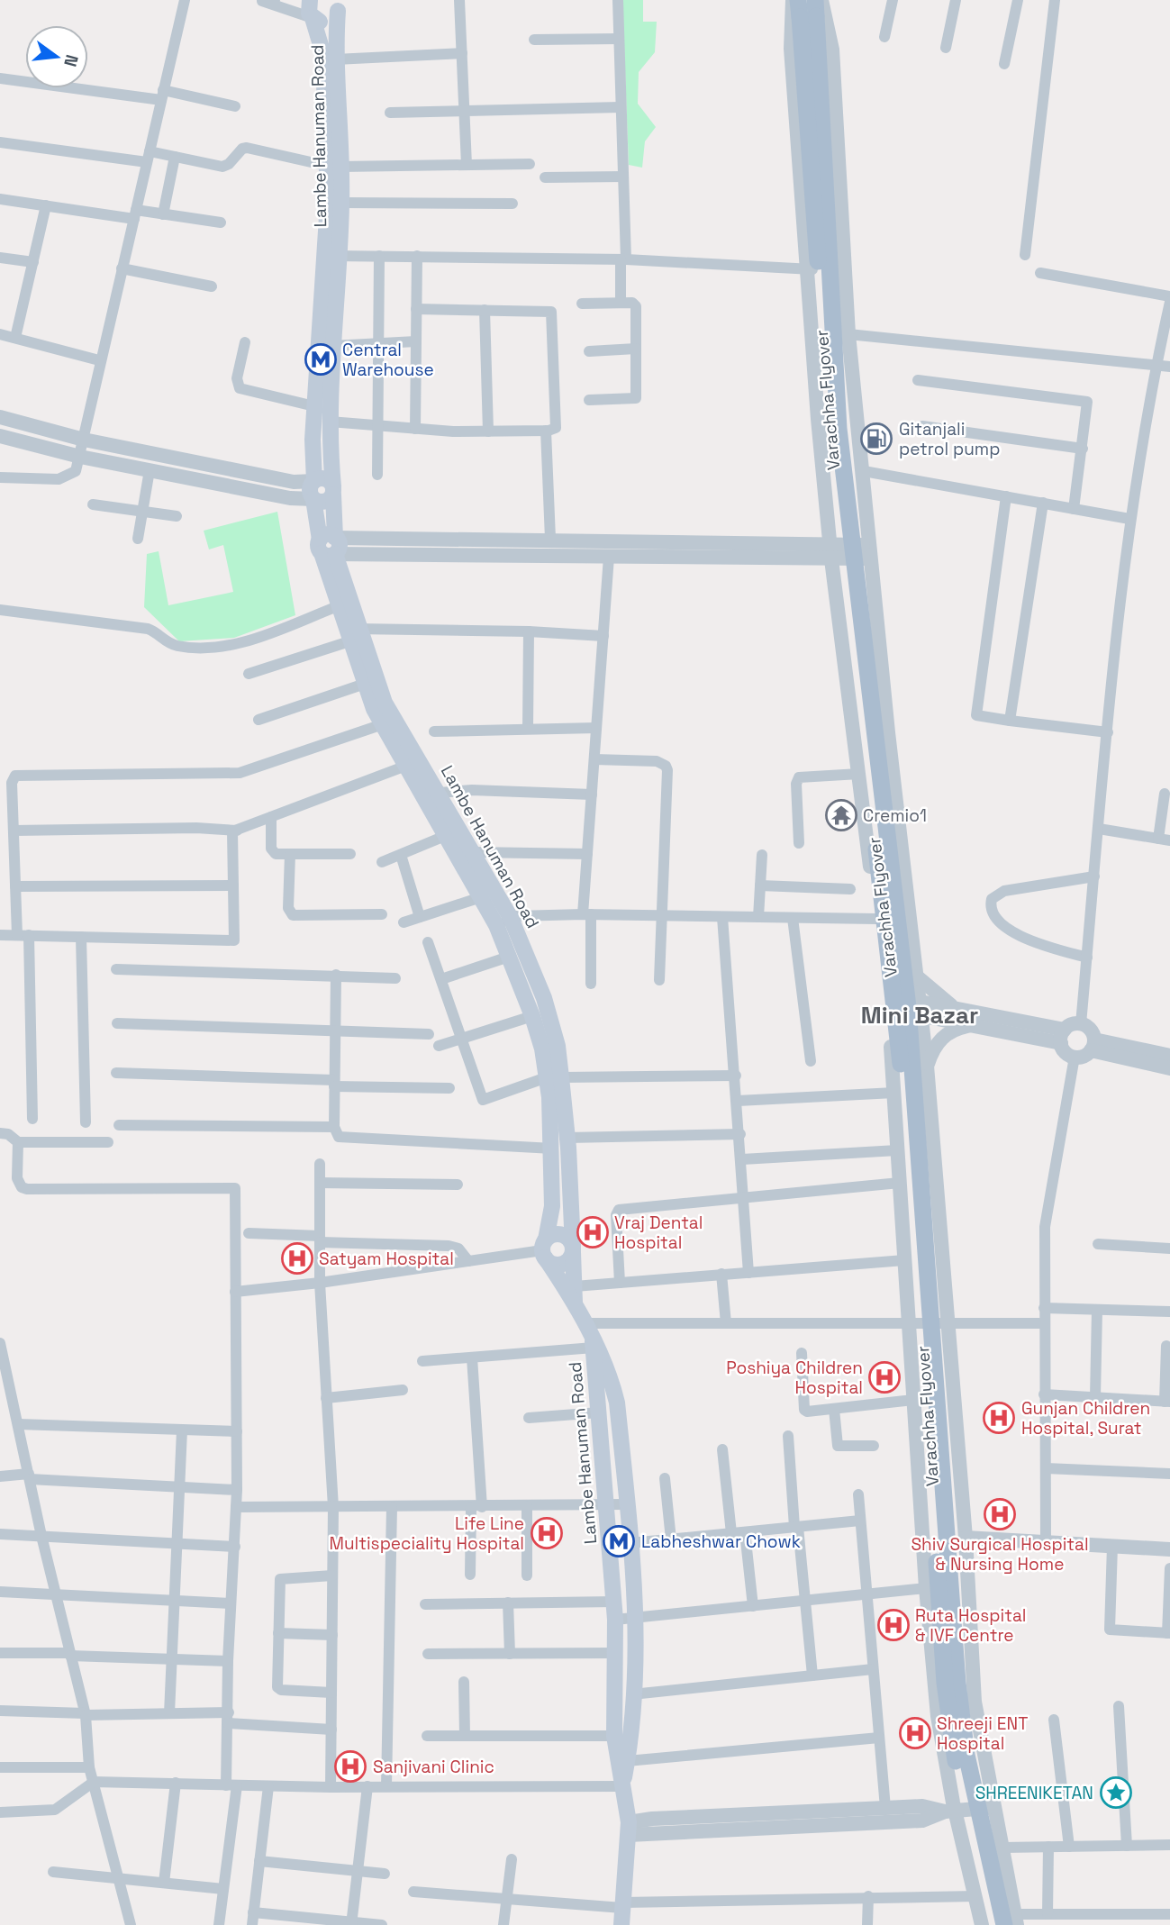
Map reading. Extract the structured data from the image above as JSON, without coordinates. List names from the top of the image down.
{
  "streets": {
    "main road": ["Lambe Hanuman Road", "Varachha Flyover"]
  },
  "districts": ["Mini Bazar"],
  "places": {
    "metro station": ["Central Warehouse", "Labheshwar Chowk"],
    "fuel station": ["Gitanjali petrol pump"],
    "temple": ["Cremio1"],
    "hospital": [
      "Vraj Dental Hospital",
      "Satyam Hospital",
      "Poshiya Children Hospital",
      "Gunjan Children Hospital, Surat",
      "Shiv Surgical Hospital & Nursing Home",
      "Life Line Multispeciality Hospital",
      "Ruta Hospital & IVF Centre",
      "Shreeji ENT Hospital",
      "Sanjivani Clinic"
    ],
    "place": ["SHREENIKETAN"]
  },
  "north": "right"
}
